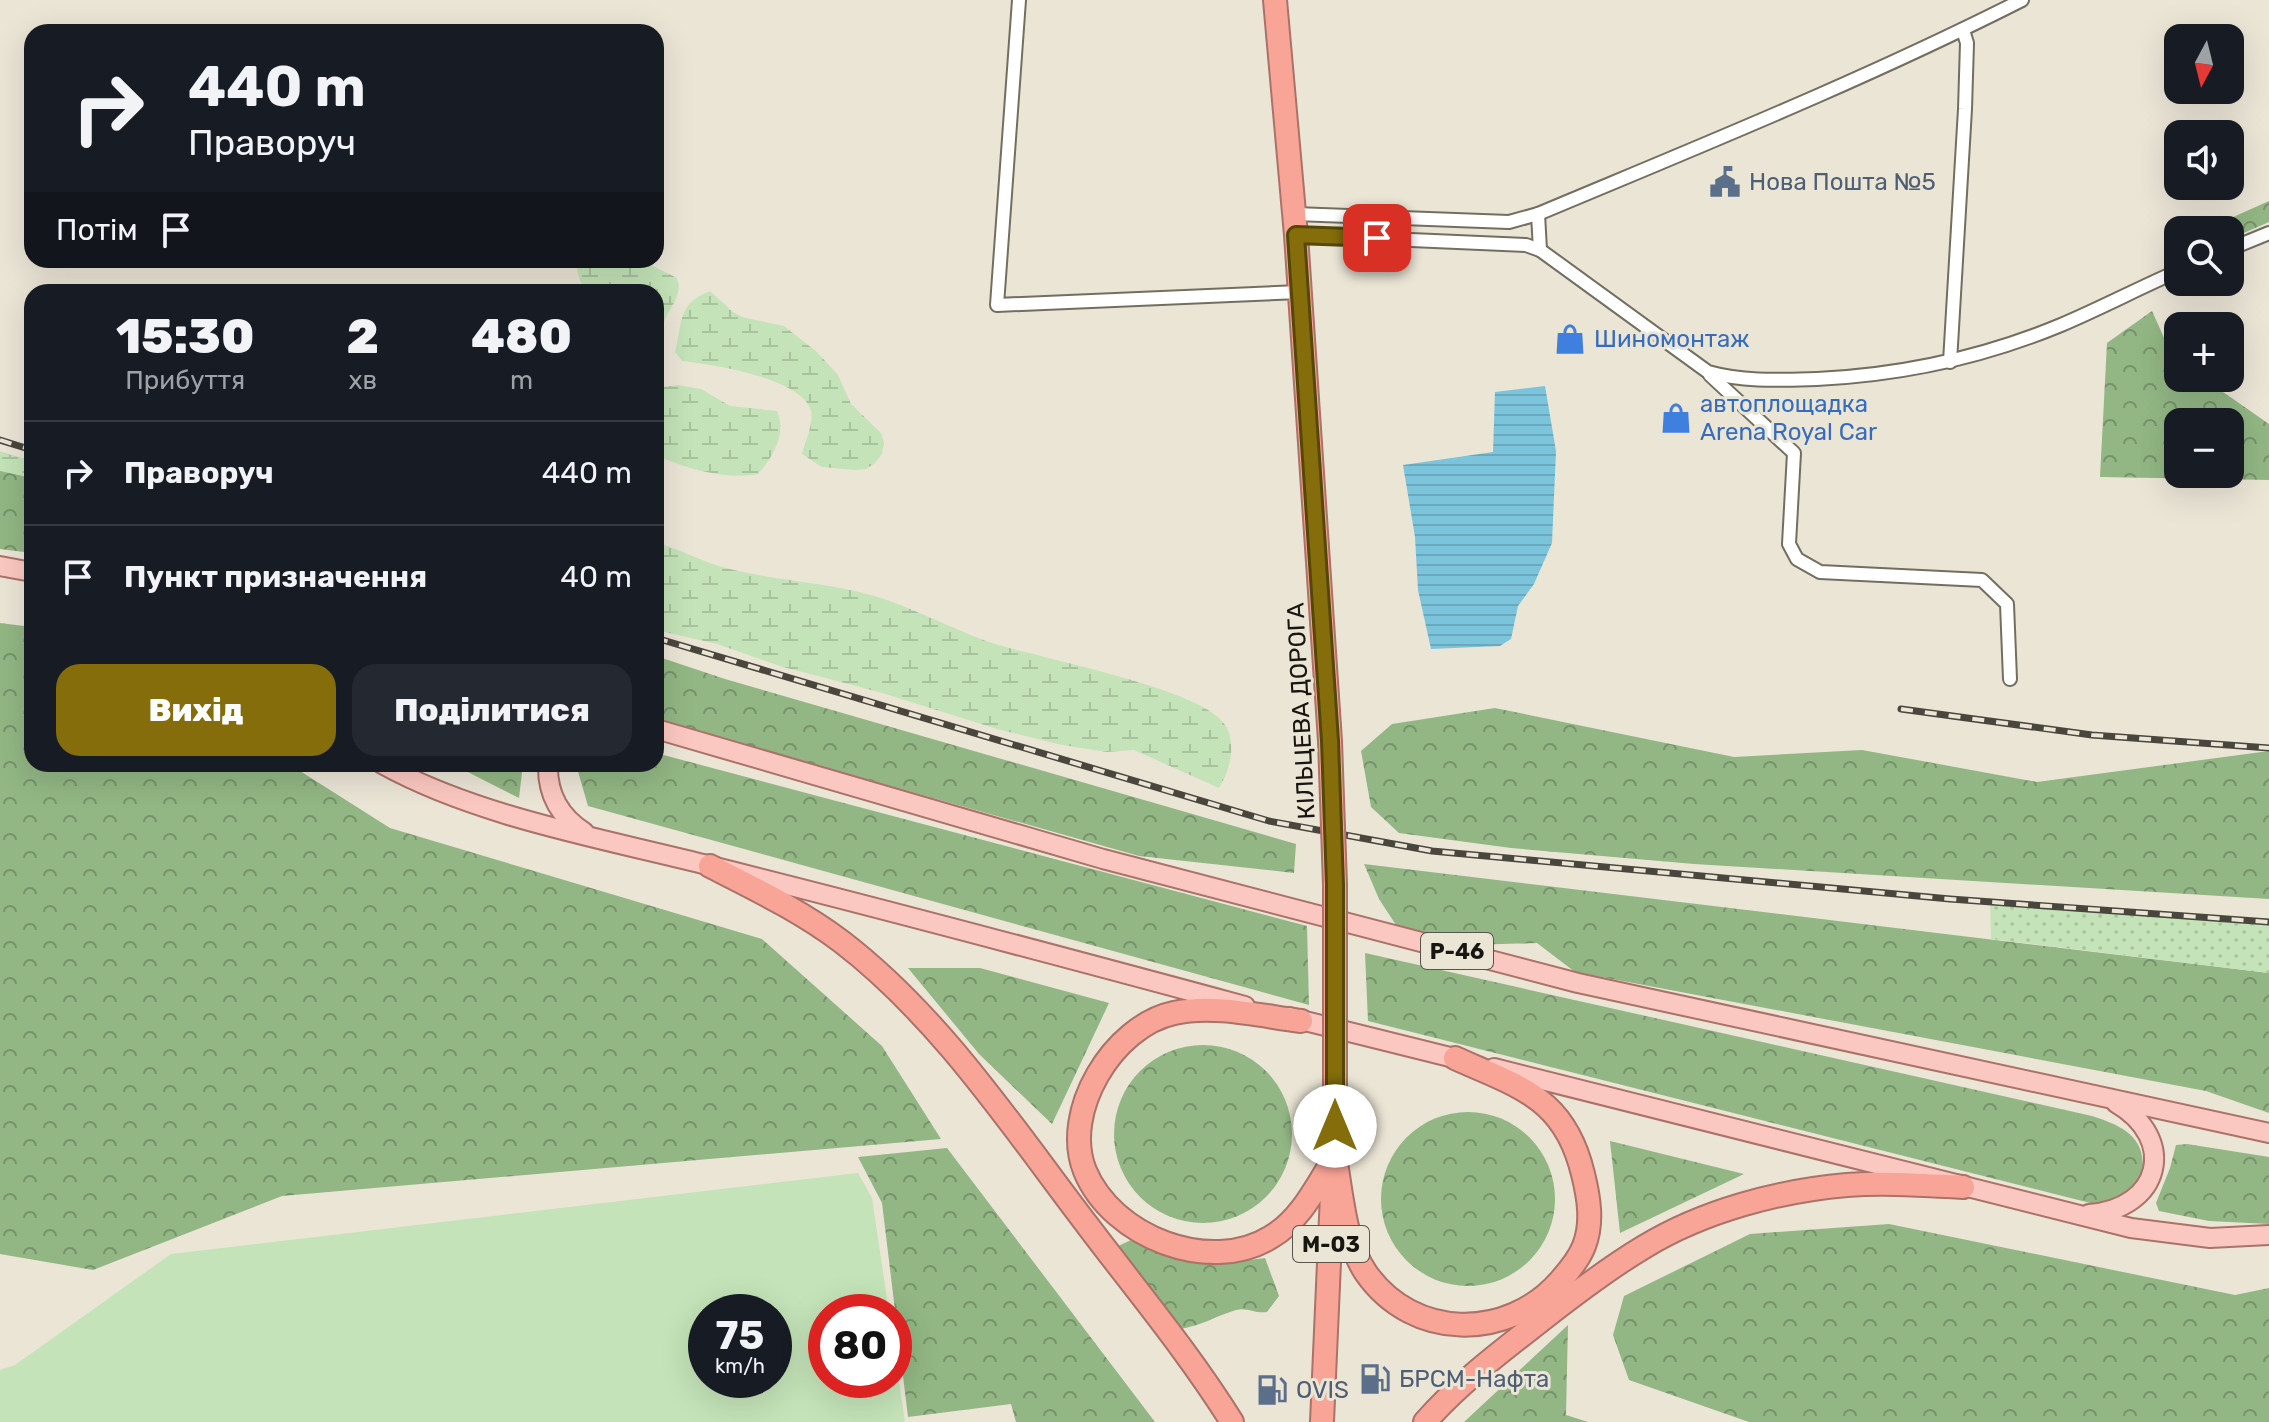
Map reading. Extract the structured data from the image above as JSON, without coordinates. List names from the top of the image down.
{
  "streets": {
    "highway": ["КІЛЬЦЕВА ДОРОГА", "М-03"],
    "main road": ["Р-46"]
  },
  "places": {
    "public building": ["Нова Пошта №5"],
    "shop": ["Шиномонтаж", "автоплощадка Arena Royal Car"],
    "fuel station": ["БРСМ-Нафта", "OVIS"]
  },
  "north": "bottom",
  "page": {
    "map_buttons": ["+", "−"],
    "turn": ["440 m", "Праворуч"],
    "then": "Потім",
    "eta": [
      "15:30",
      "Прибуття",
      "2",
      "хв",
      "480",
      "m"
    ],
    "list": [
      {
        "name": "Праворуч",
        "value": "440 m"
      },
      {
        "name": "Пункт призначення",
        "value": "40 m"
      }
    ],
    "buttons": ["Вихід", "Поділитися"],
    "speed": "75 km/h",
    "limit": "80"
  }
}
